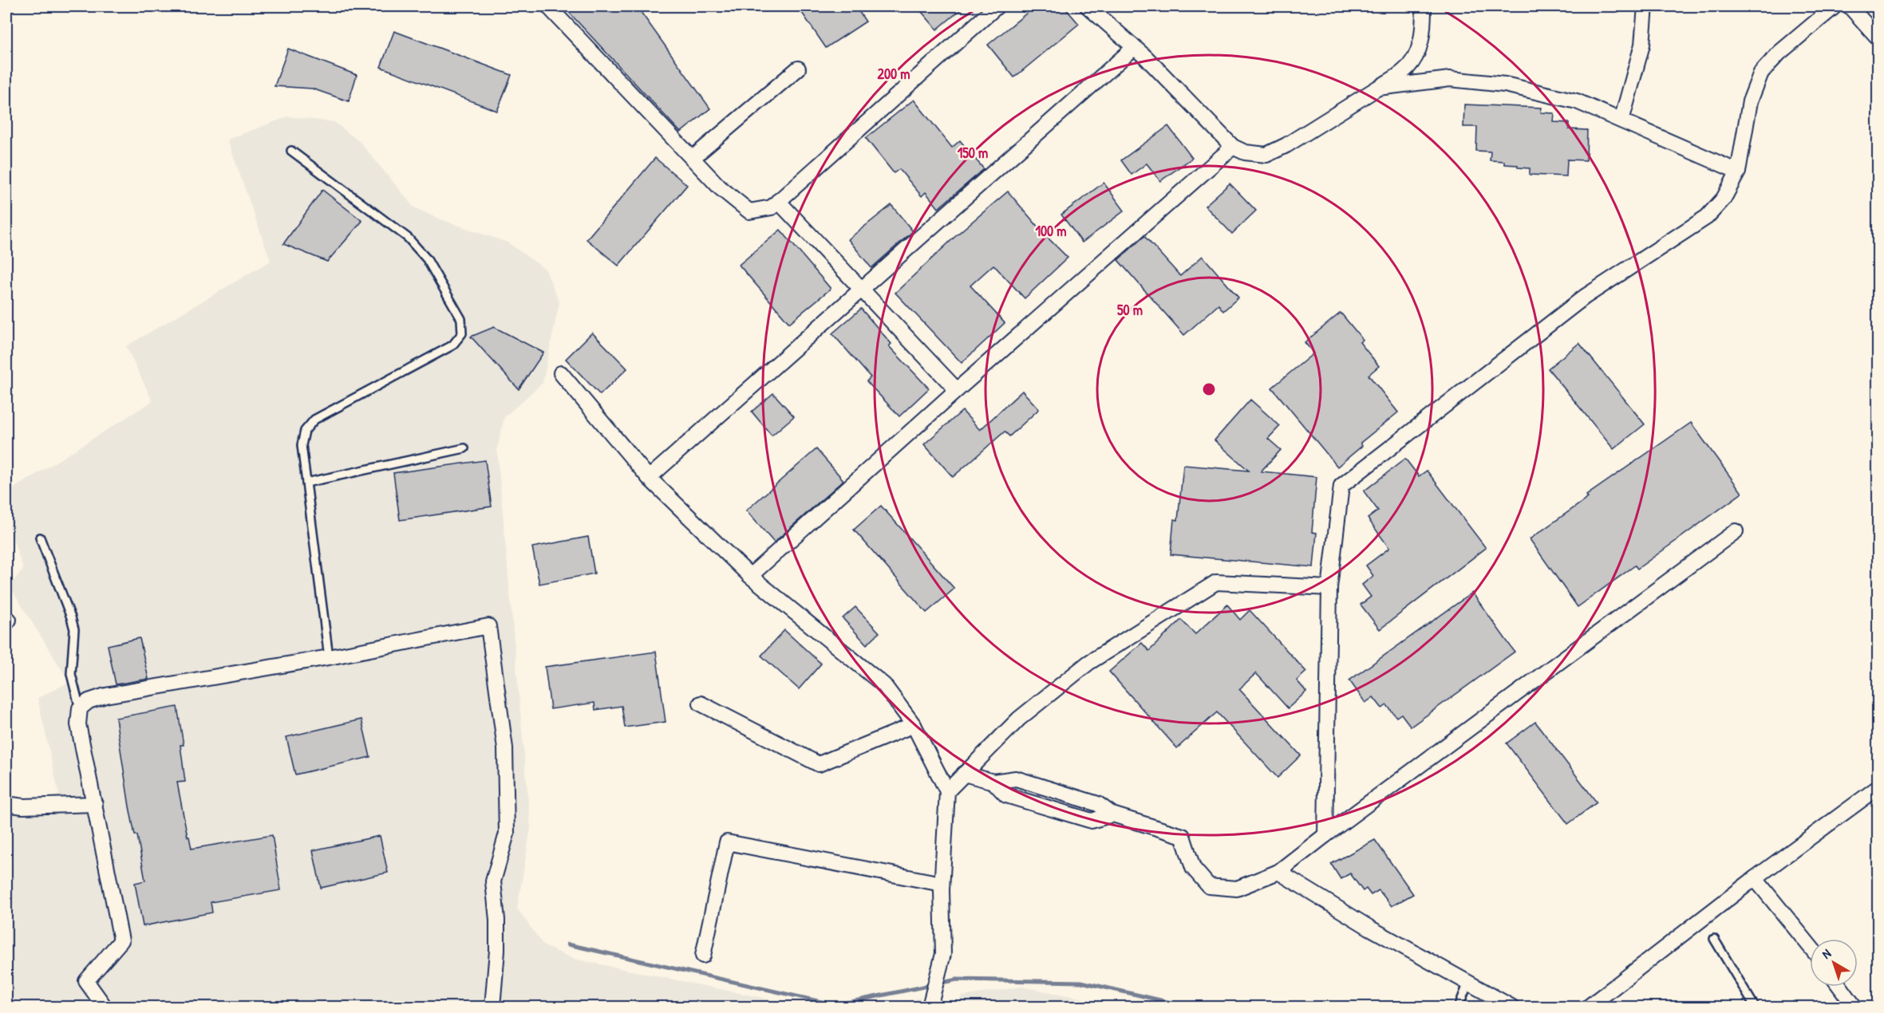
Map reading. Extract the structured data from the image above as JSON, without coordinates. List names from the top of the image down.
{
  "north": "top left",
  "rings": [
    "200 m",
    "150 m",
    "100 m",
    "50 m"
  ]
}
